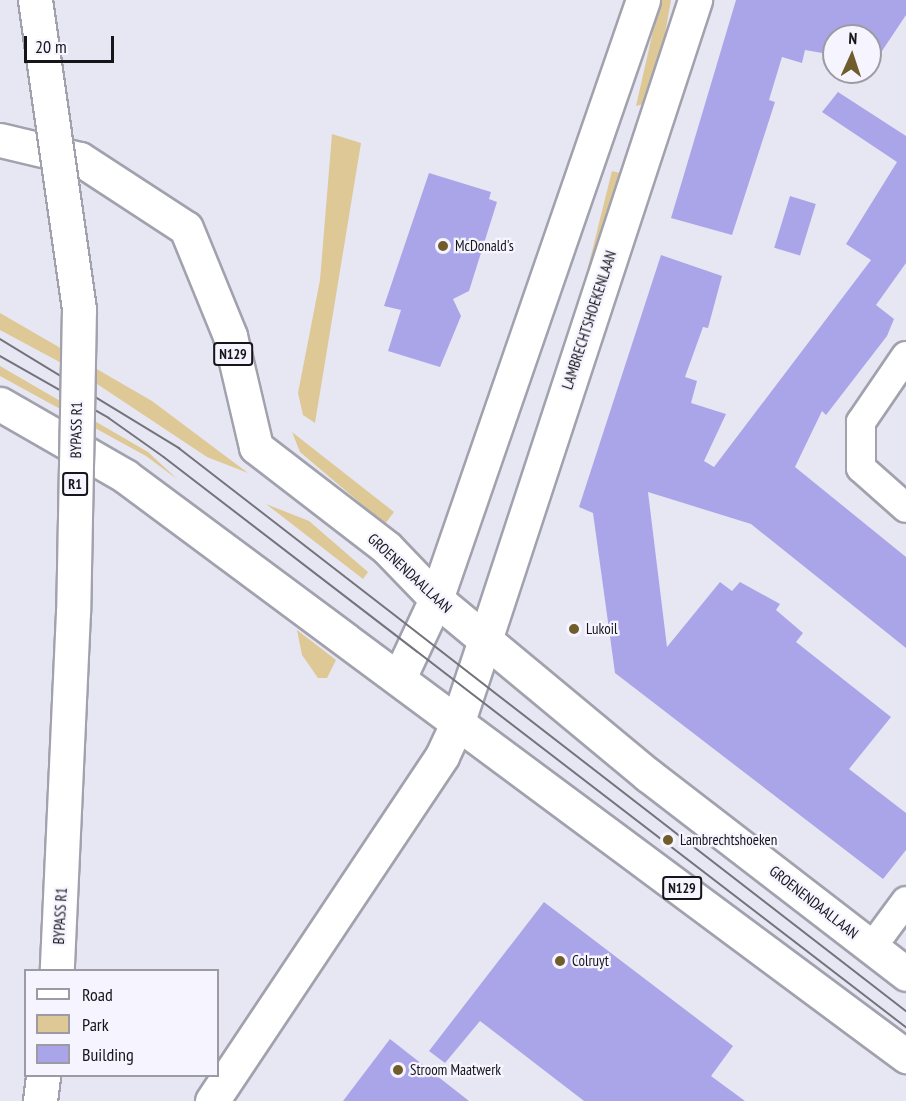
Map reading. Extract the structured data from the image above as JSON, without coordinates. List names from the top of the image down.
{
  "streets": {
    "main road": [
      "LAMBRECHTSHOEKENLAAN",
      "N129",
      "BYPASS R1",
      "R1",
      "GROENENDAALLAAN"
    ]
  },
  "crossings": [
    ["LAMBRECHTSHOEKENLAAN", "N129"],
    ["LAMBRECHTSHOEKENLAAN", "GROENENDAALLAAN"]
  ],
  "places": [
    "McDonald's",
    "Lukoil",
    "Lambrechtshoeken",
    "Colruyt",
    "Stroom Maatwerk"
  ],
  "legend": ["Road", "Park", "Building"],
  "scale_bar": "20 m",
  "north": "top"
}
